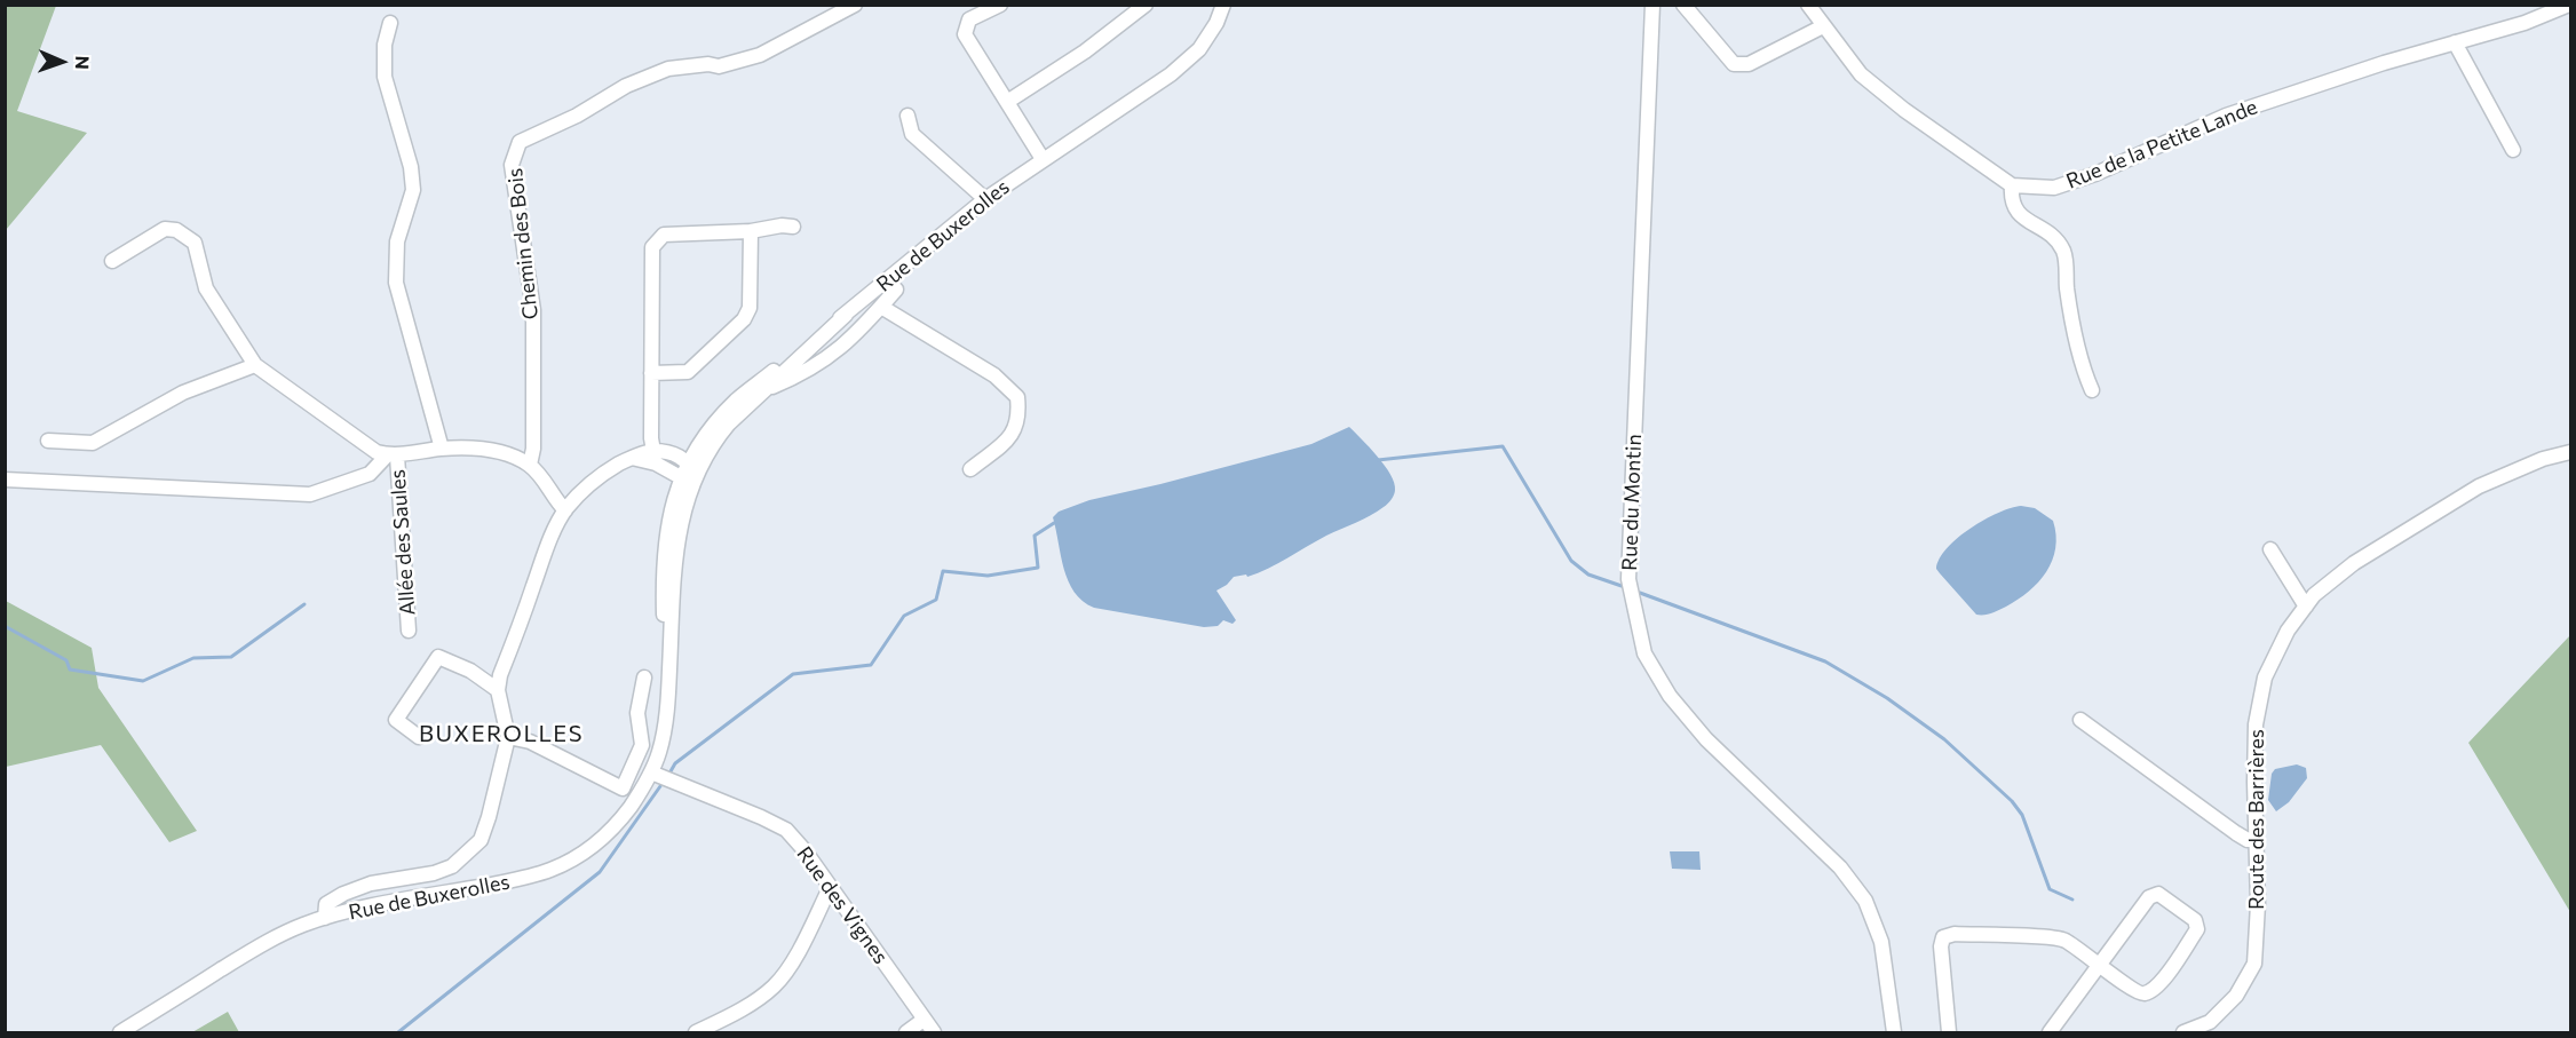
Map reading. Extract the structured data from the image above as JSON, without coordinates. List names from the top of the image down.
{
  "streets": {
    "street": [
      "Rue de la Petite Lande",
      "Rue de Buxerolles",
      "Chemin des Bois",
      "Rue du Montin",
      "Allée des Saules",
      "Route des Barrières",
      "Rue des Vignes"
    ]
  },
  "crossings": [
    ["Rue de Buxerolles", "Rue des Vignes"]
  ],
  "districts": ["BUXEROLLES"],
  "north": "right"
}
